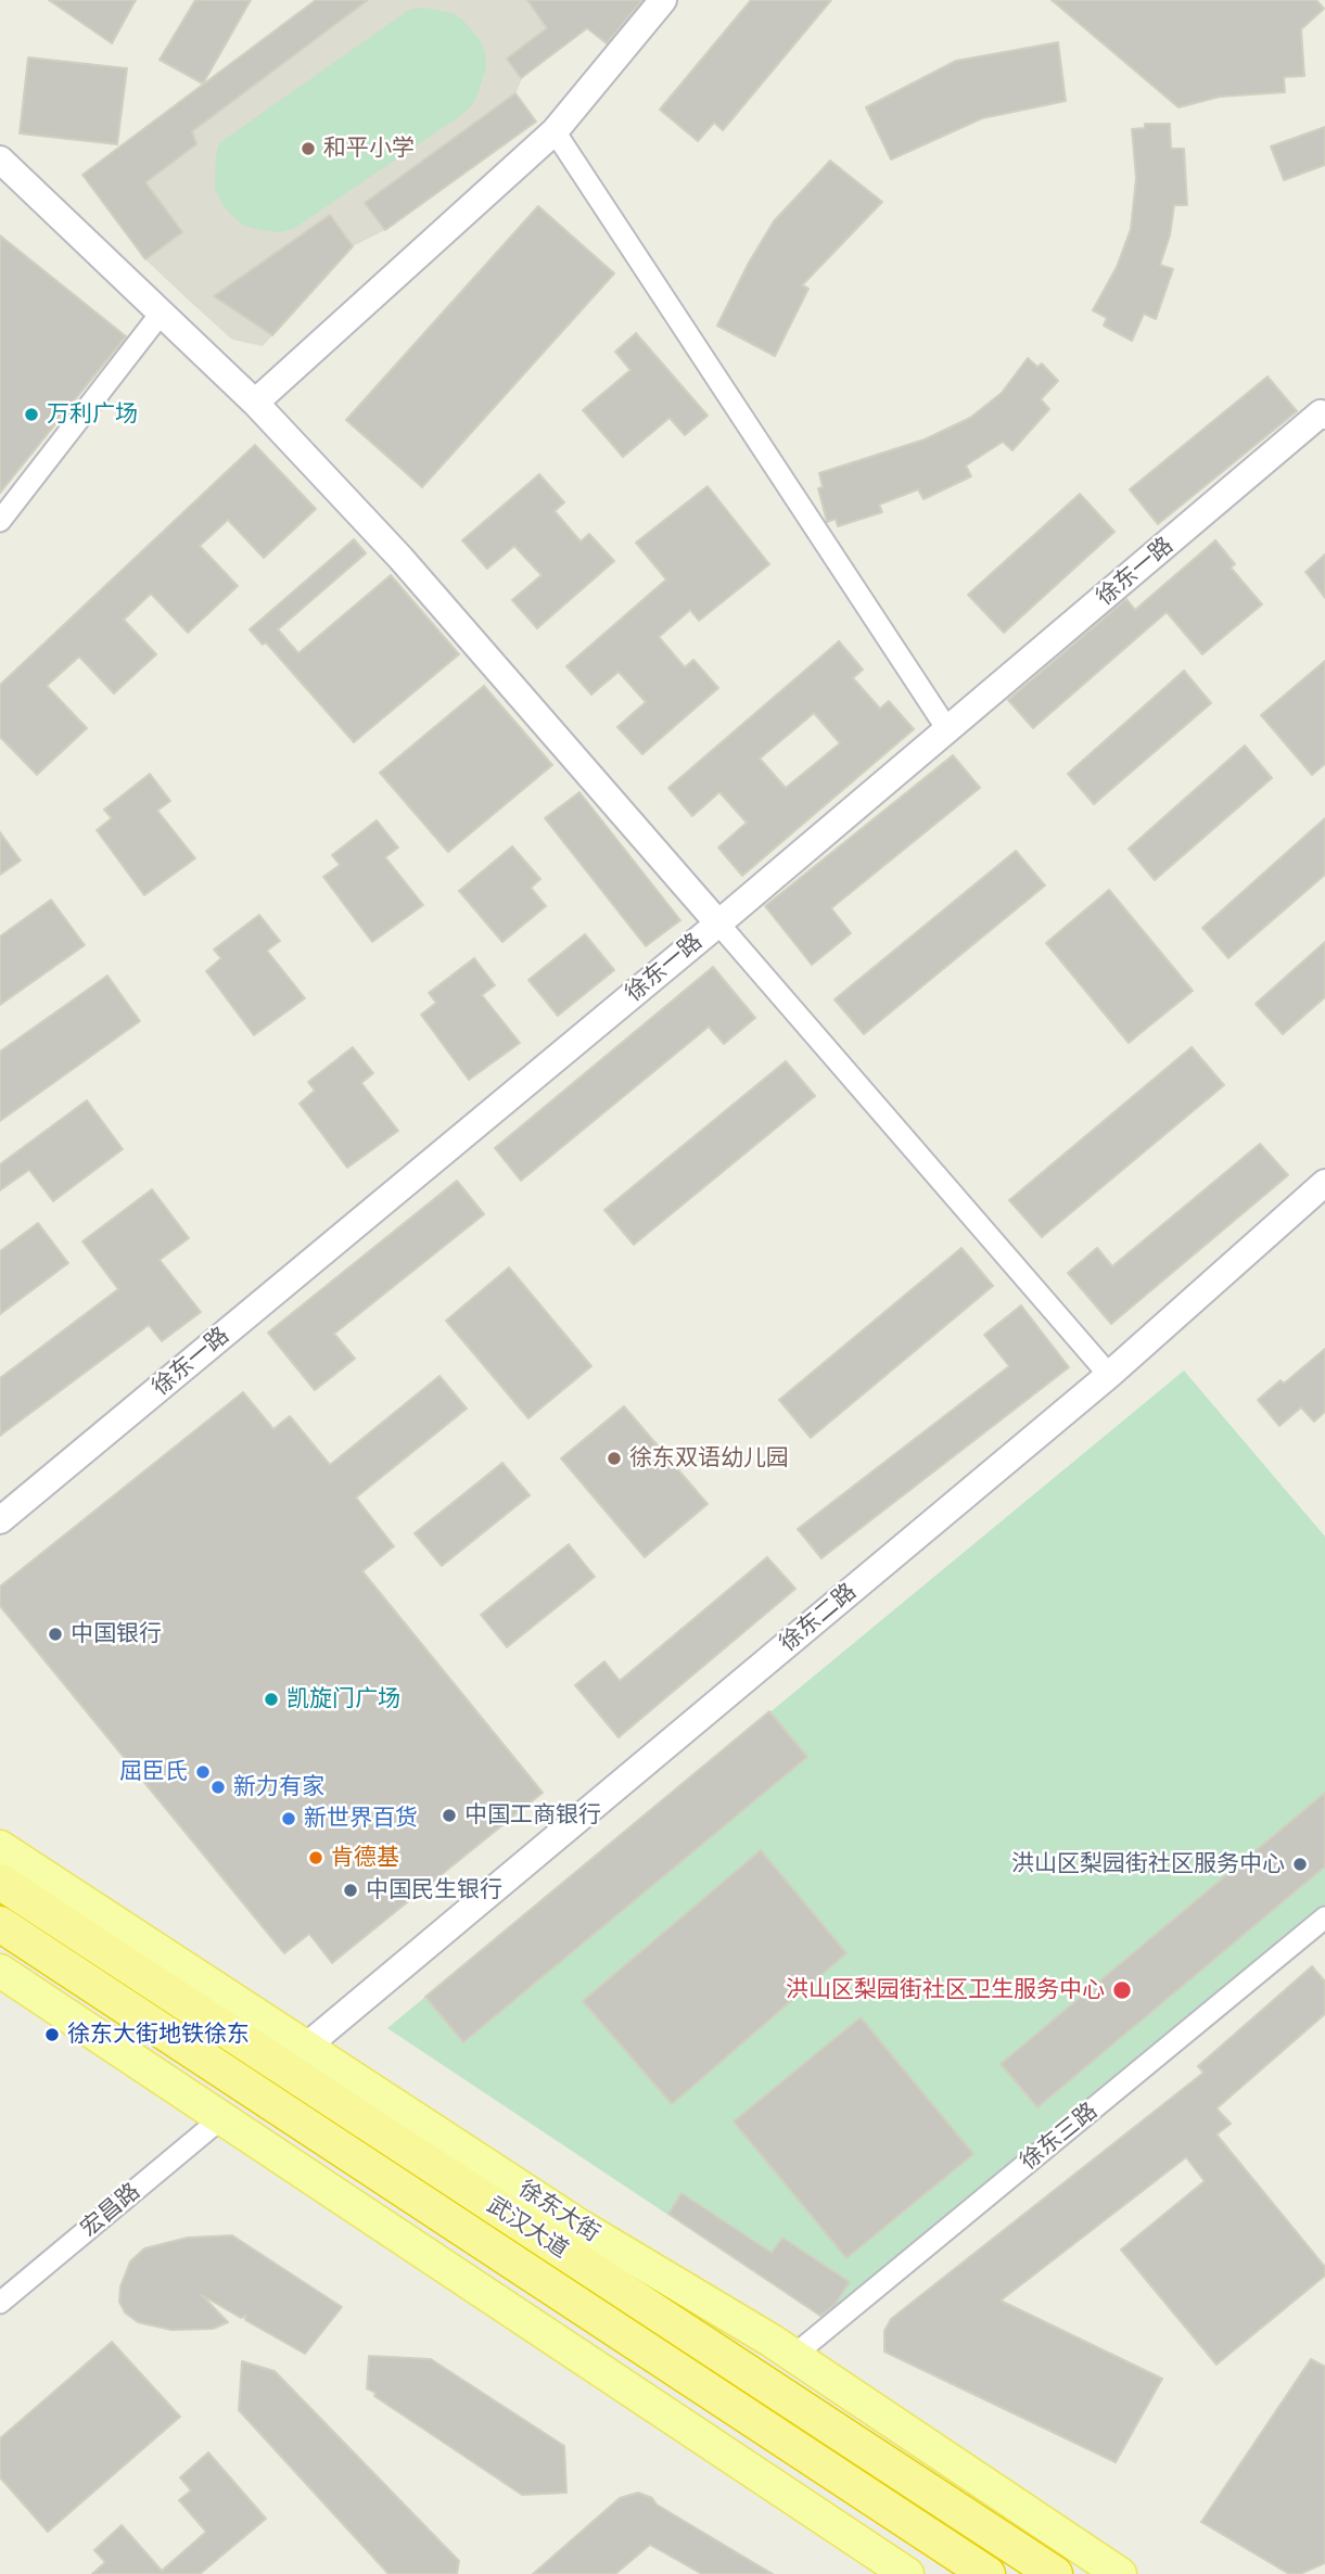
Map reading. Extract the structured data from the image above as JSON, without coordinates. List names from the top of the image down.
{
  "streets": {
    "highway": ["武汉大道"],
    "main road": ["徐东大街"],
    "street": [
      "徐东一路",
      "徐东二路",
      "徐东三路",
      "宏昌路"
    ]
  },
  "crossings": [
    ["徐东二路", "徐东大街"],
    ["徐东三路", "徐东大街"]
  ],
  "places": [
    "和平小学",
    "万利广场",
    "徐东双语幼儿园",
    "中国银行",
    "凯旋门广场",
    "屈臣氏",
    "新力有家",
    "中国工商银行",
    "新世界百货",
    "肯德基",
    "洪山区梨园街社区服务中心",
    "中国民生银行",
    "洪山区梨园街社区卫生服务中心",
    "徐东大街地铁徐东"
  ]
}
